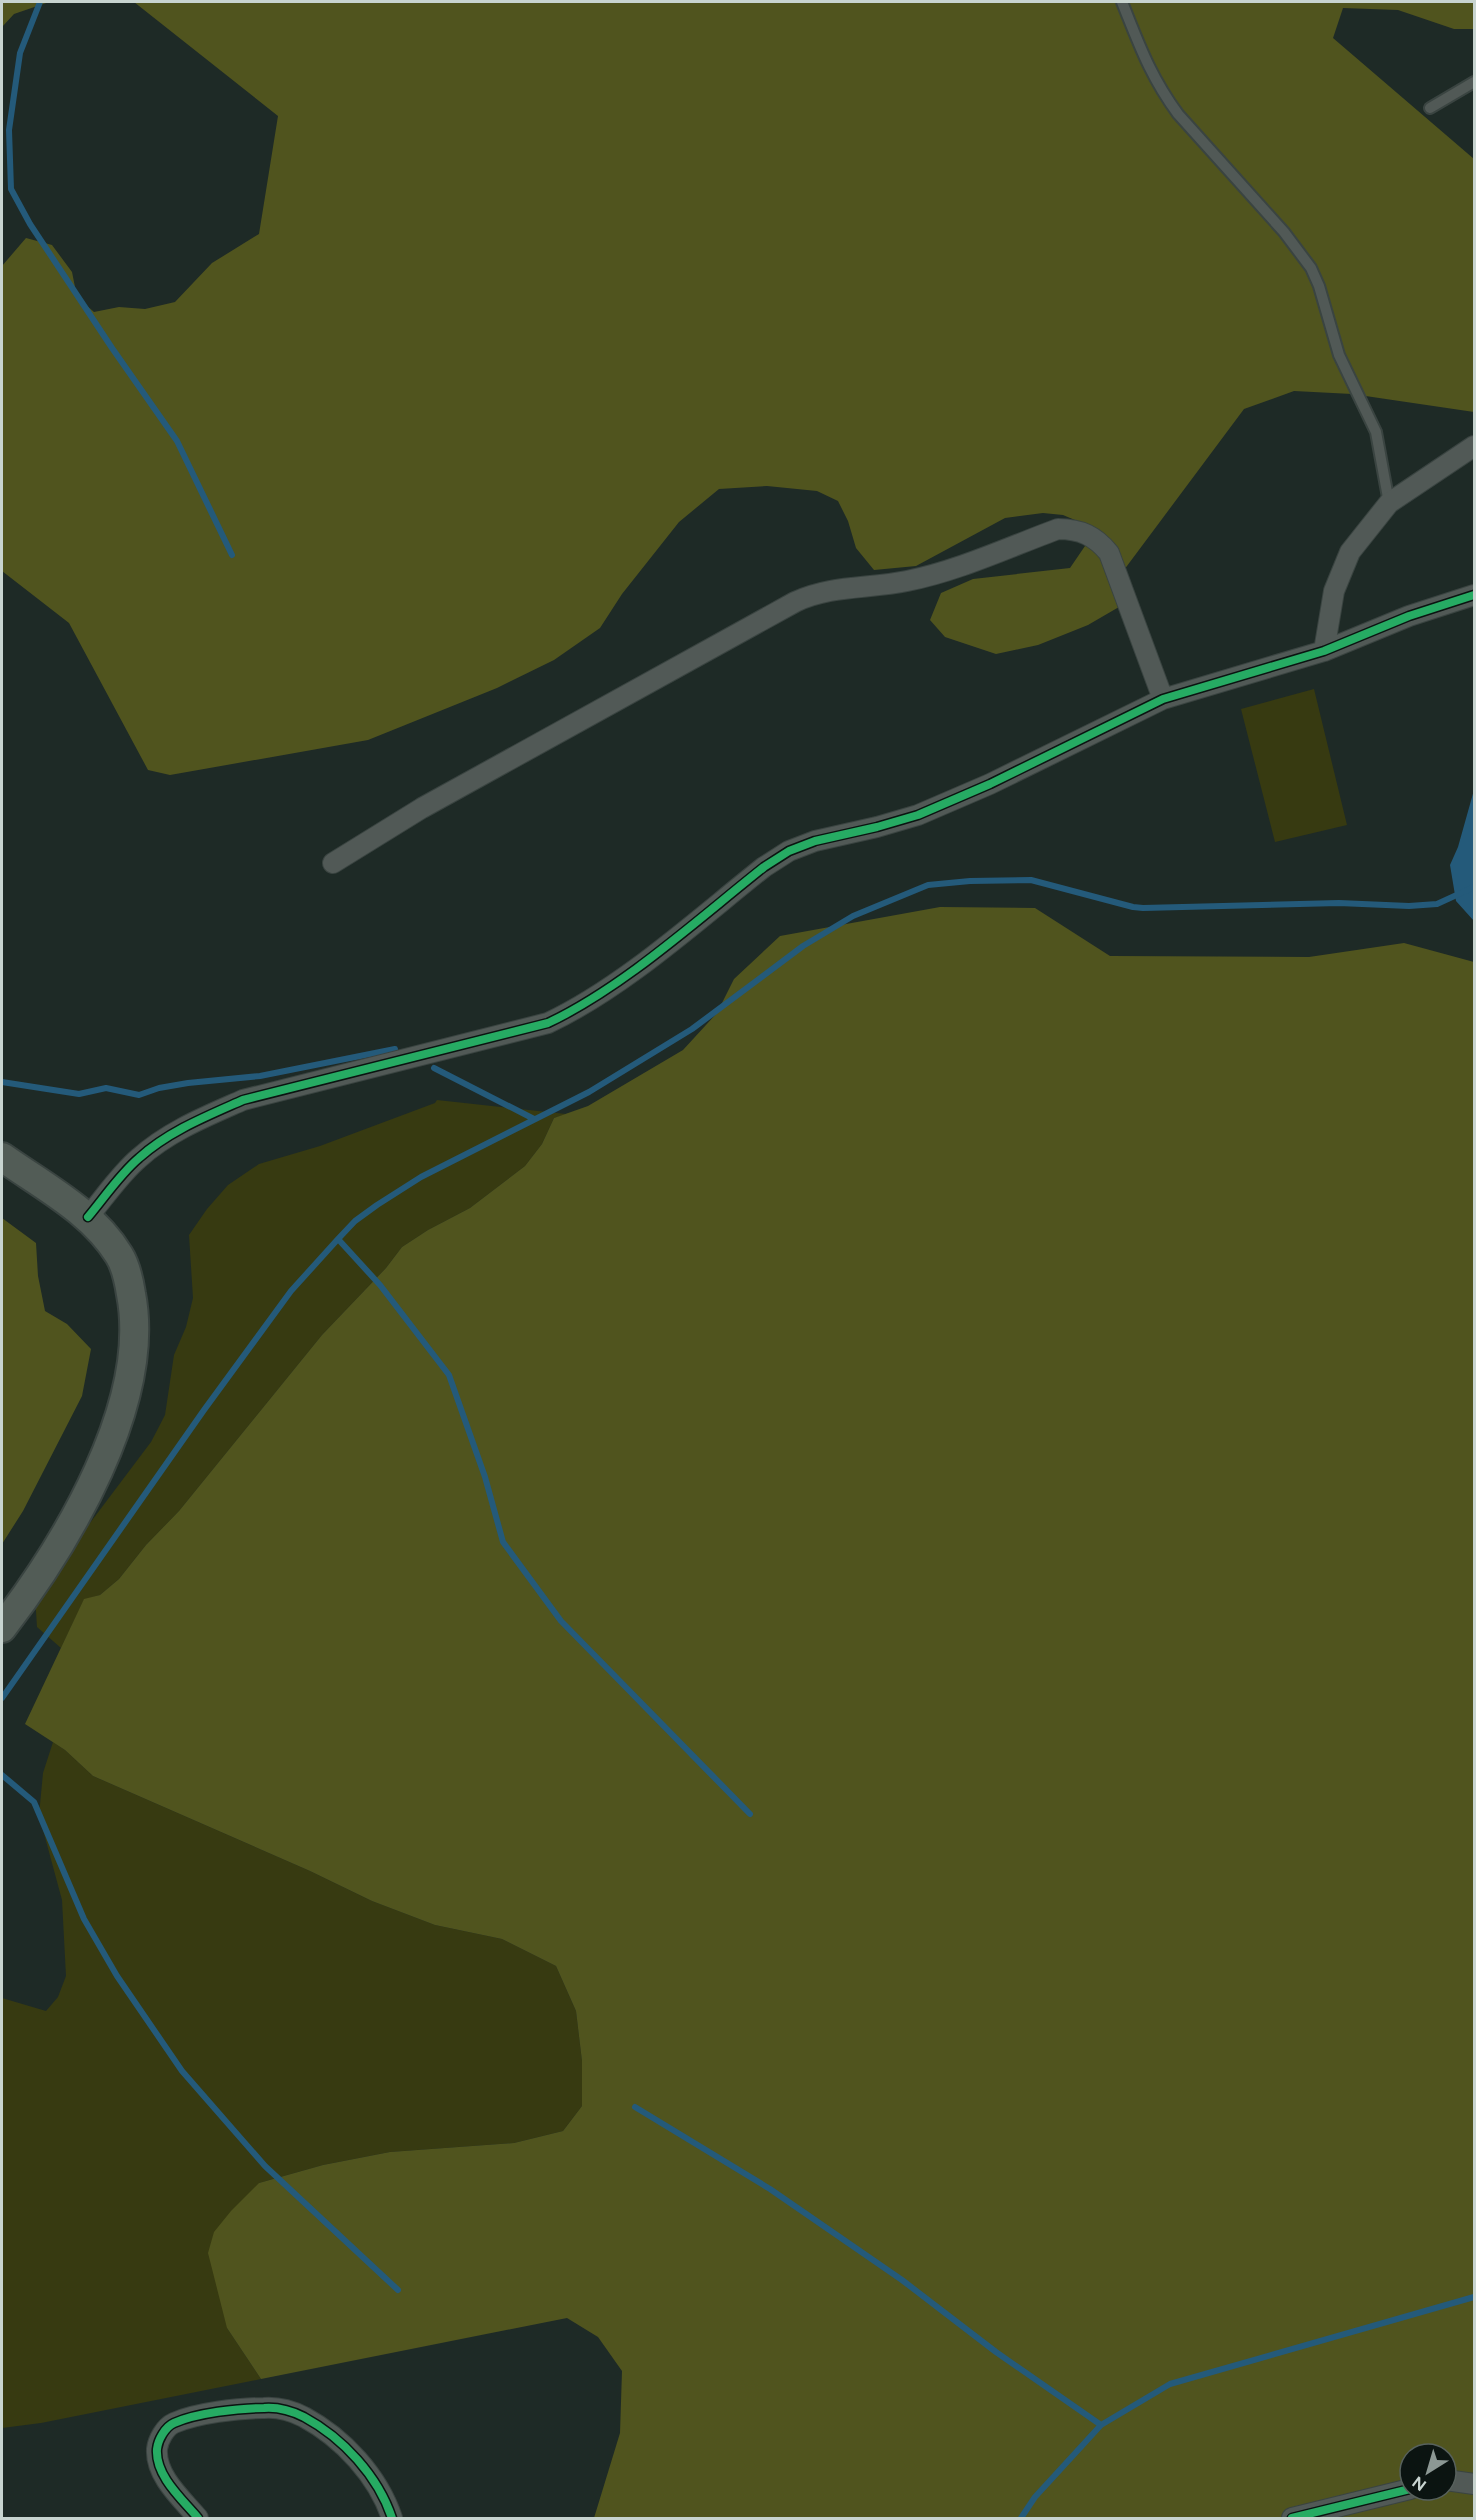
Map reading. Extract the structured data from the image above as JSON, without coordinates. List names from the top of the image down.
{
  "north": "bottom left"
}
